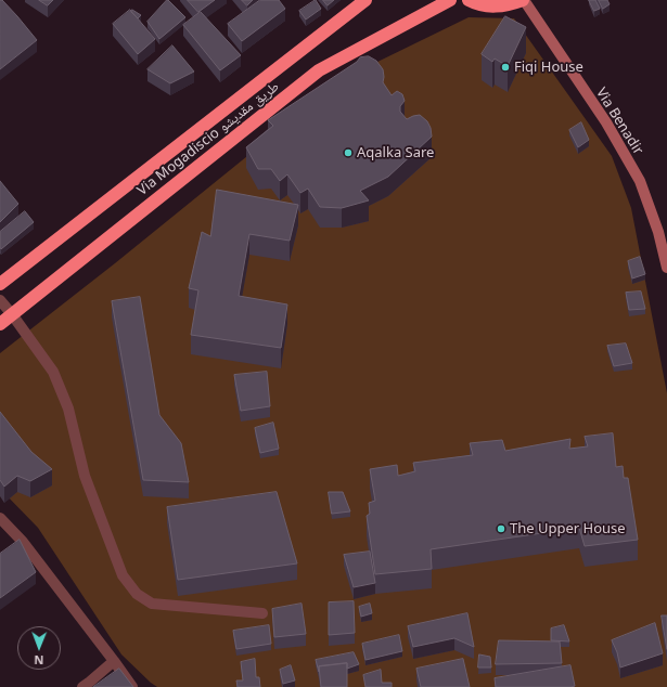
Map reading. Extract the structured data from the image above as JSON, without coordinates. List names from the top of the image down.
{
  "streets": {
    "highway": ["Via Mogadiscio طريق مقديشو"],
    "street": ["Via Benadir"]
  },
  "places": ["Fiqi House", "Aqalka Sare", "The Upper House"],
  "north": "bottom"
}
